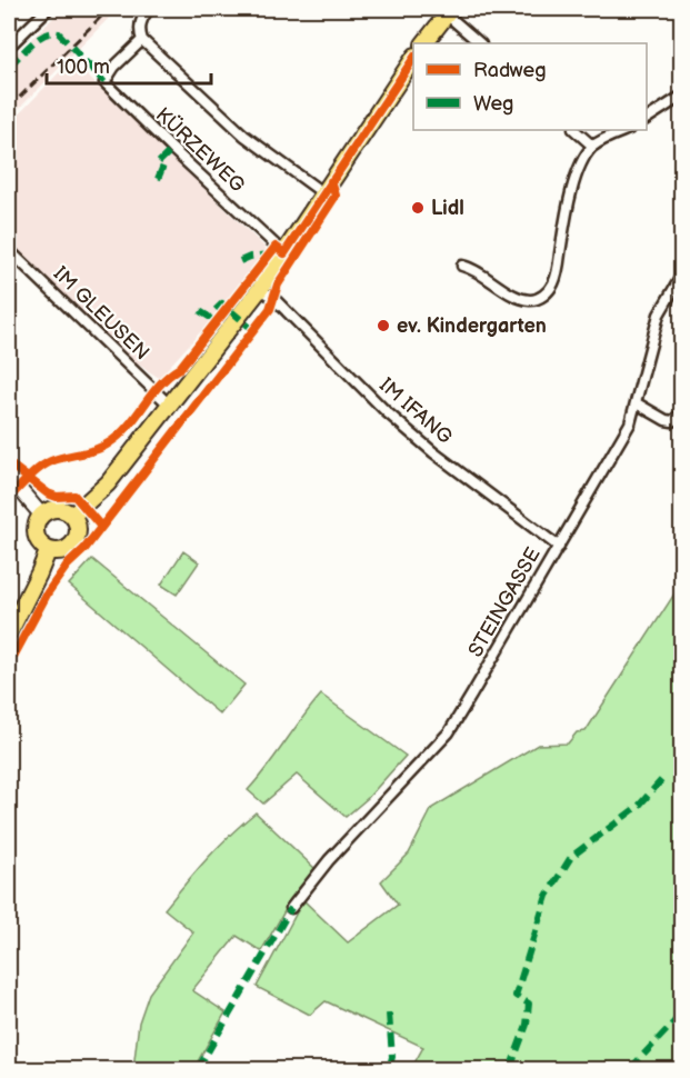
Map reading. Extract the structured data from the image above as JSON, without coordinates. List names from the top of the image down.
{
  "streets": {
    "street": [
      "KÜRZEWEG",
      "IM GLEUSEN",
      "IM IFANG",
      "STEINGASSE"
    ]
  },
  "crossings": [
    ["IM IFANG", "STEINGASSE"]
  ],
  "places": ["Lidl", "ev. Kindergarten"],
  "legend": ["Radweg", "Weg"],
  "scale_bar": "100 m"
}
